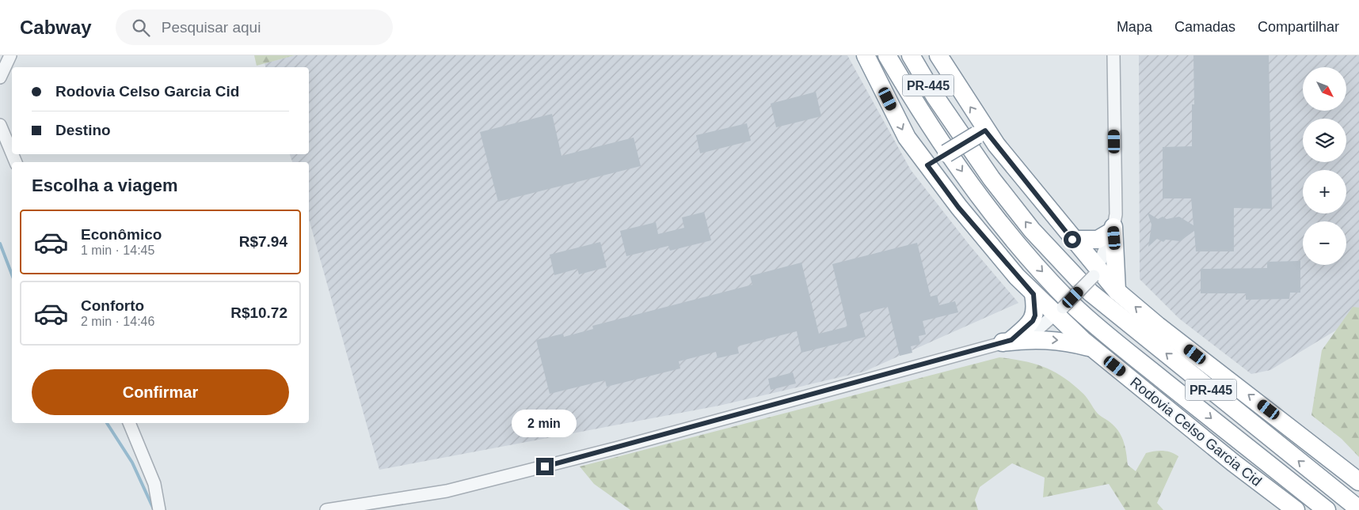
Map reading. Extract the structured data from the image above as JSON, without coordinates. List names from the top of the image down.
{
  "streets": {
    "highway": ["PR-445", "Rodovia Celso Garcia Cid"]
  },
  "north": "bottom right",
  "page": {
    "header": "Cabway",
    "search": "Pesquisar aqui",
    "nav": ["Mapa", "Camadas", "Compartilhar"],
    "map_buttons": ["+", "−"],
    "banner": ["Rodovia Celso Garcia Cid", "Destino"],
    "heading": "Escolha a viagem",
    "list": [
      {
        "name": "Econômico",
        "note": "1 min · 14:45",
        "value": "R$7.94"
      },
      {
        "name": "Conforto",
        "note": "2 min · 14:46",
        "value": "R$10.72"
      }
    ],
    "buttons": "Confirmar",
    "bubble": "2 min"
  }
}
